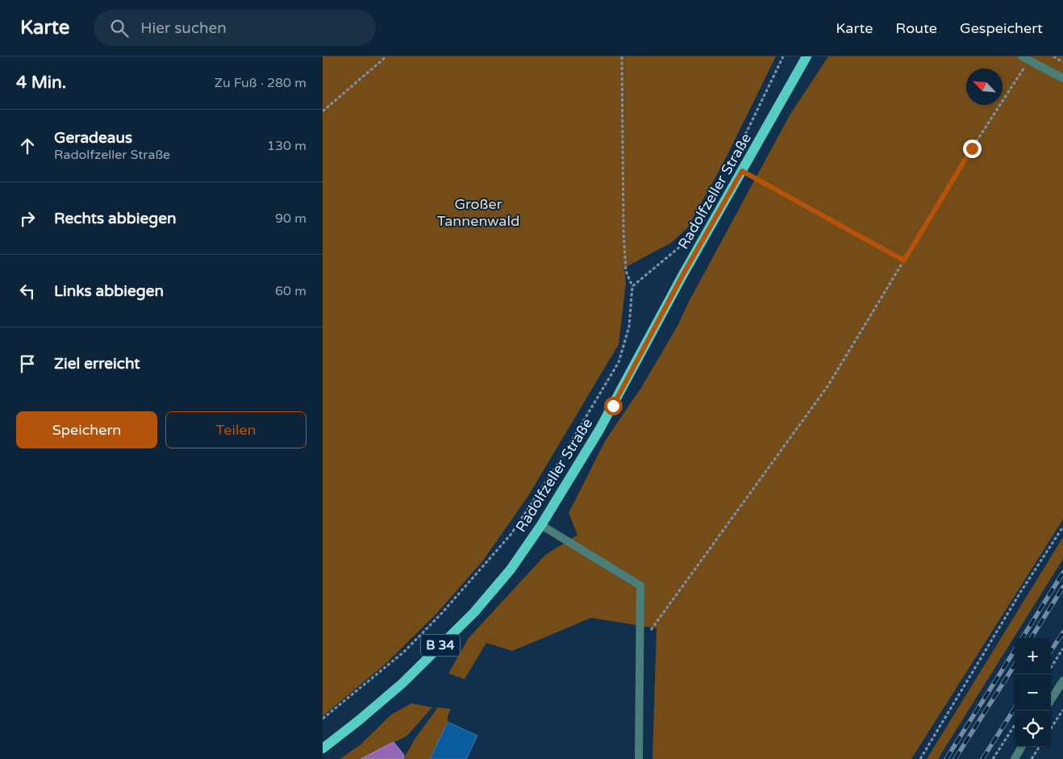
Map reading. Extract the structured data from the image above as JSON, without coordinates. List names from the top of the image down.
{
  "streets": {
    "main road": ["Radolfzeller Straße", "B 34"]
  },
  "parks": ["Großer Tannenwald"],
  "north": "top left",
  "page": {
    "header": "Karte",
    "search": "Hier suchen",
    "nav": ["Karte", "Route", "Gespeichert"],
    "heading": ["4 Min.", "Zu Fuß · 280 m"],
    "list": [
      ["Geradeaus", "Radolfzeller Straße", "130 m"],
      ["Rechts abbiegen", "90 m"],
      ["Links abbiegen", "60 m"],
      "Ziel erreicht"
    ],
    "buttons": ["Speichern", "Teilen"],
    "map_buttons": ["+", "−"]
  }
}
